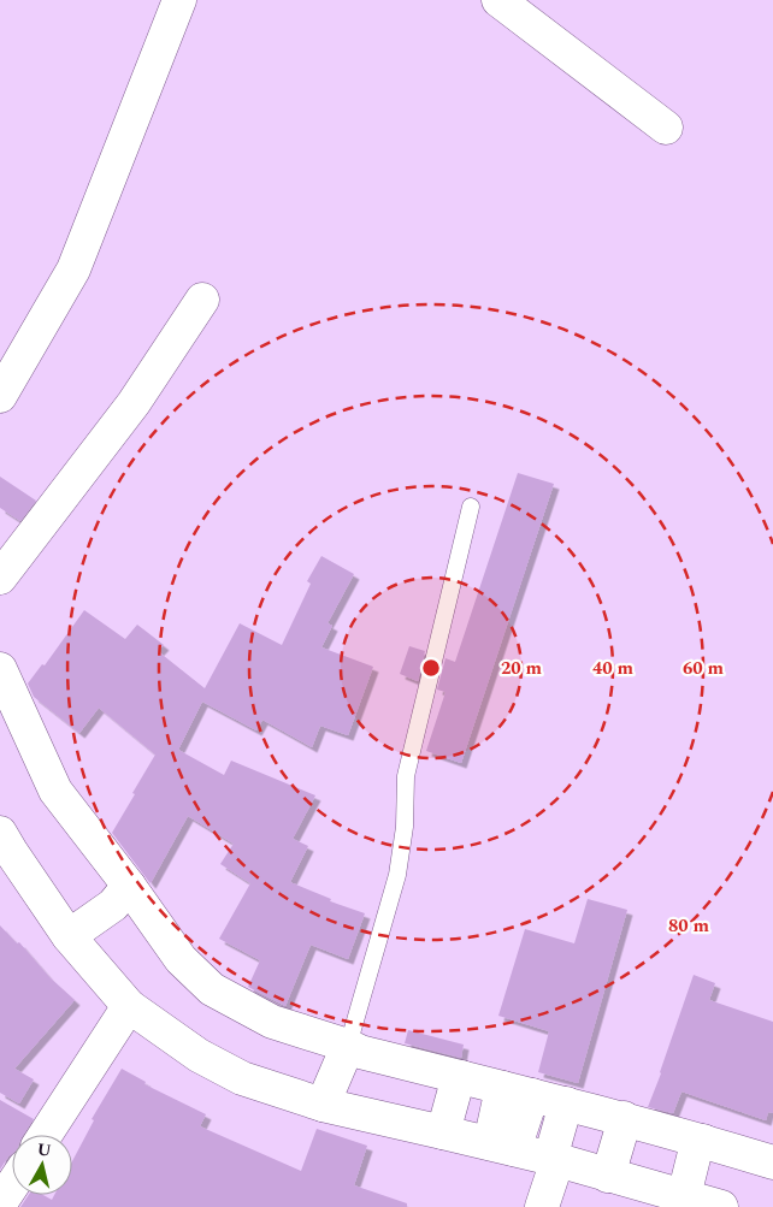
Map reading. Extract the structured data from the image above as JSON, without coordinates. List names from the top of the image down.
{
  "north": "top",
  "rings": [
    "20 m",
    "40 m",
    "60 m",
    "80 m"
  ]
}
